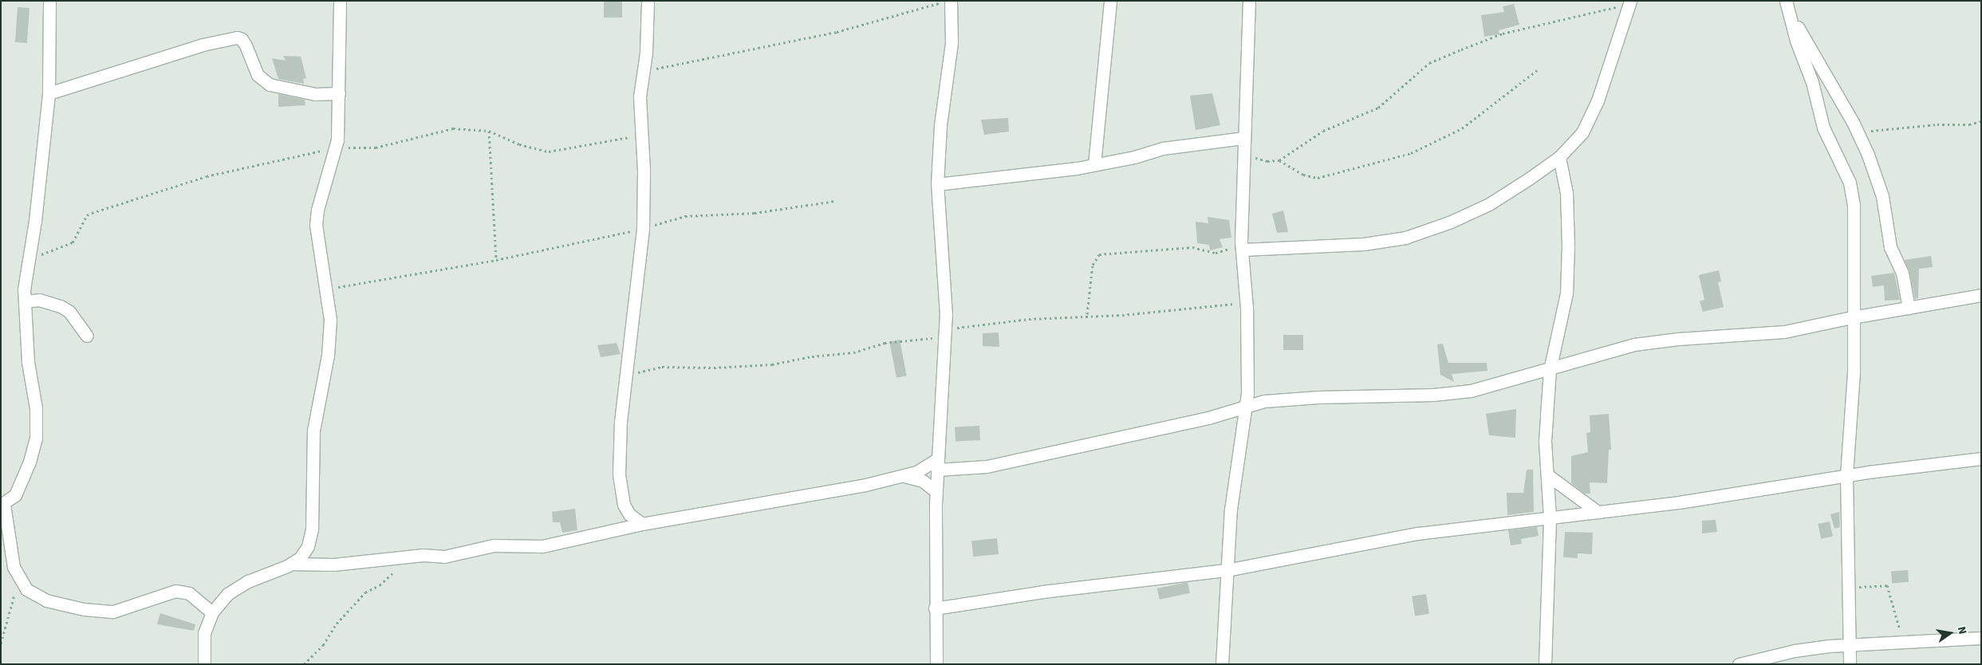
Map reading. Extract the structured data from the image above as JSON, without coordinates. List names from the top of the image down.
{
  "north": "right"
}
